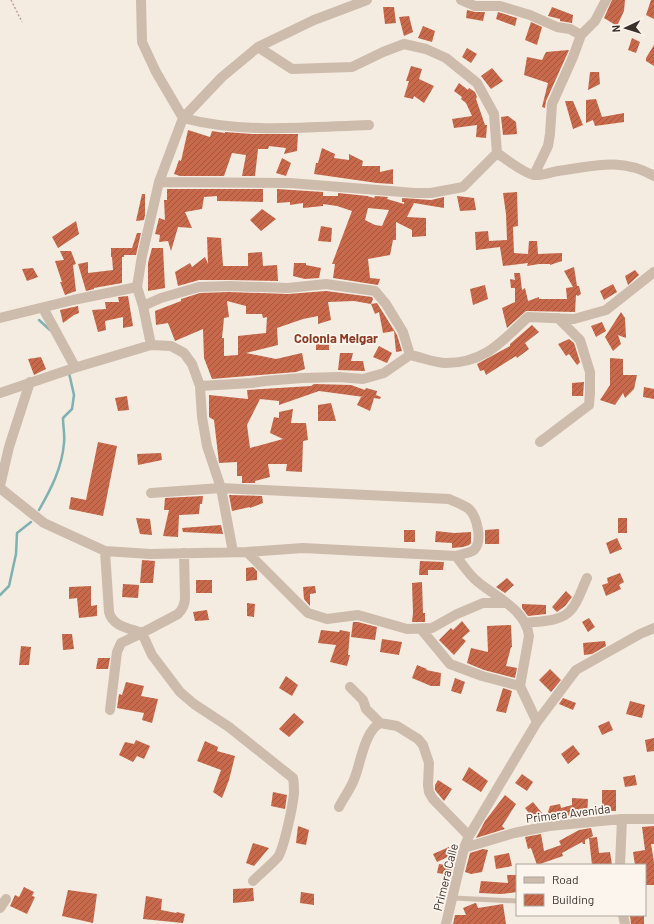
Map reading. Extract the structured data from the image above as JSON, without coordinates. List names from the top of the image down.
{
  "streets": {
    "street": ["Primera Avenida", "Primera Calle"]
  },
  "crossings": [
    ["Primera Avenida", "Primera Calle"]
  ],
  "districts": ["Colonia Melgar"],
  "legend": ["Road", "Building"],
  "north": "left"
}
